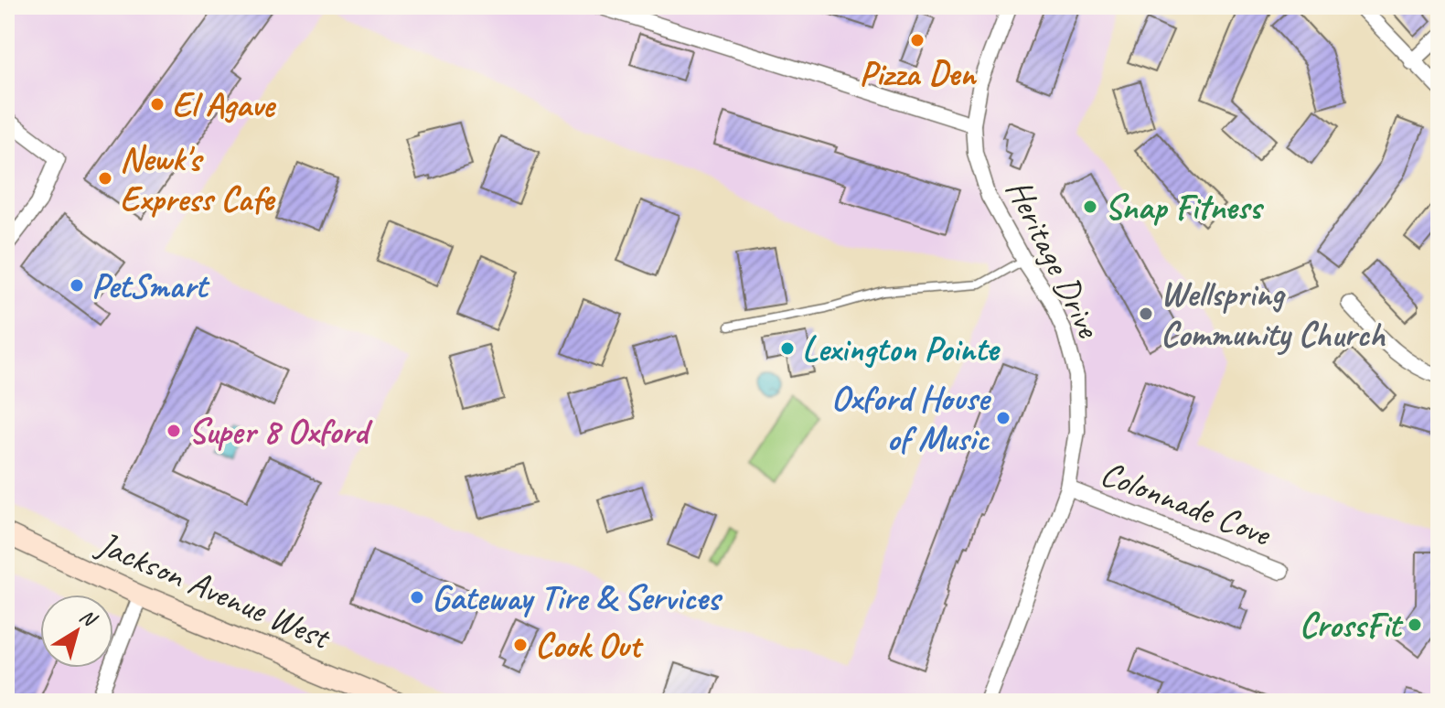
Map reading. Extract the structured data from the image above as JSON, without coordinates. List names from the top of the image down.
{
  "streets": {
    "main road": ["Jackson Avenue West"],
    "street": ["Heritage Drive", "Colonnade Cove"]
  },
  "crossings": [
    ["Heritage Drive", "Colonnade Cove"]
  ],
  "places": [
    "Pizza Den",
    "El Agave",
    "Newk's Express Cafe",
    "Snap Fitness",
    "PetSmart",
    "Wellspring Community Church",
    "Lexington Pointe",
    "Oxford House of Music",
    "Super 8 Oxford",
    "Gateway Tire & Services",
    "CrossFit",
    "Cook Out"
  ],
  "north": "top right"
}
